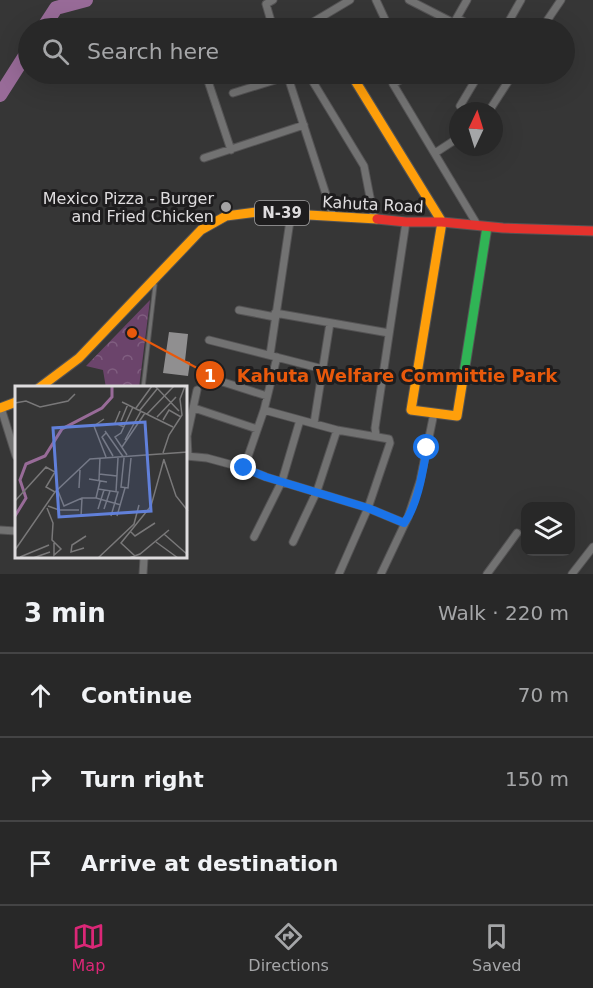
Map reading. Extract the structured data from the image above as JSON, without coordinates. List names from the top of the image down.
{
  "streets": {
    "main road": ["Kahuta Road", "N-39"]
  },
  "places": ["Mexico Pizza - Burger and Fried Chicken", "Kahuta Welfare Committie Park"],
  "north": "top",
  "page": {
    "search": "Search here",
    "heading": ["3 min", "Walk · 220 m"],
    "list": [
      ["Continue", "70 m"],
      ["Turn right", "150 m"],
      "Arrive at destination"
    ],
    "nav": ["Map", "Directions", "Saved"]
  }
}
